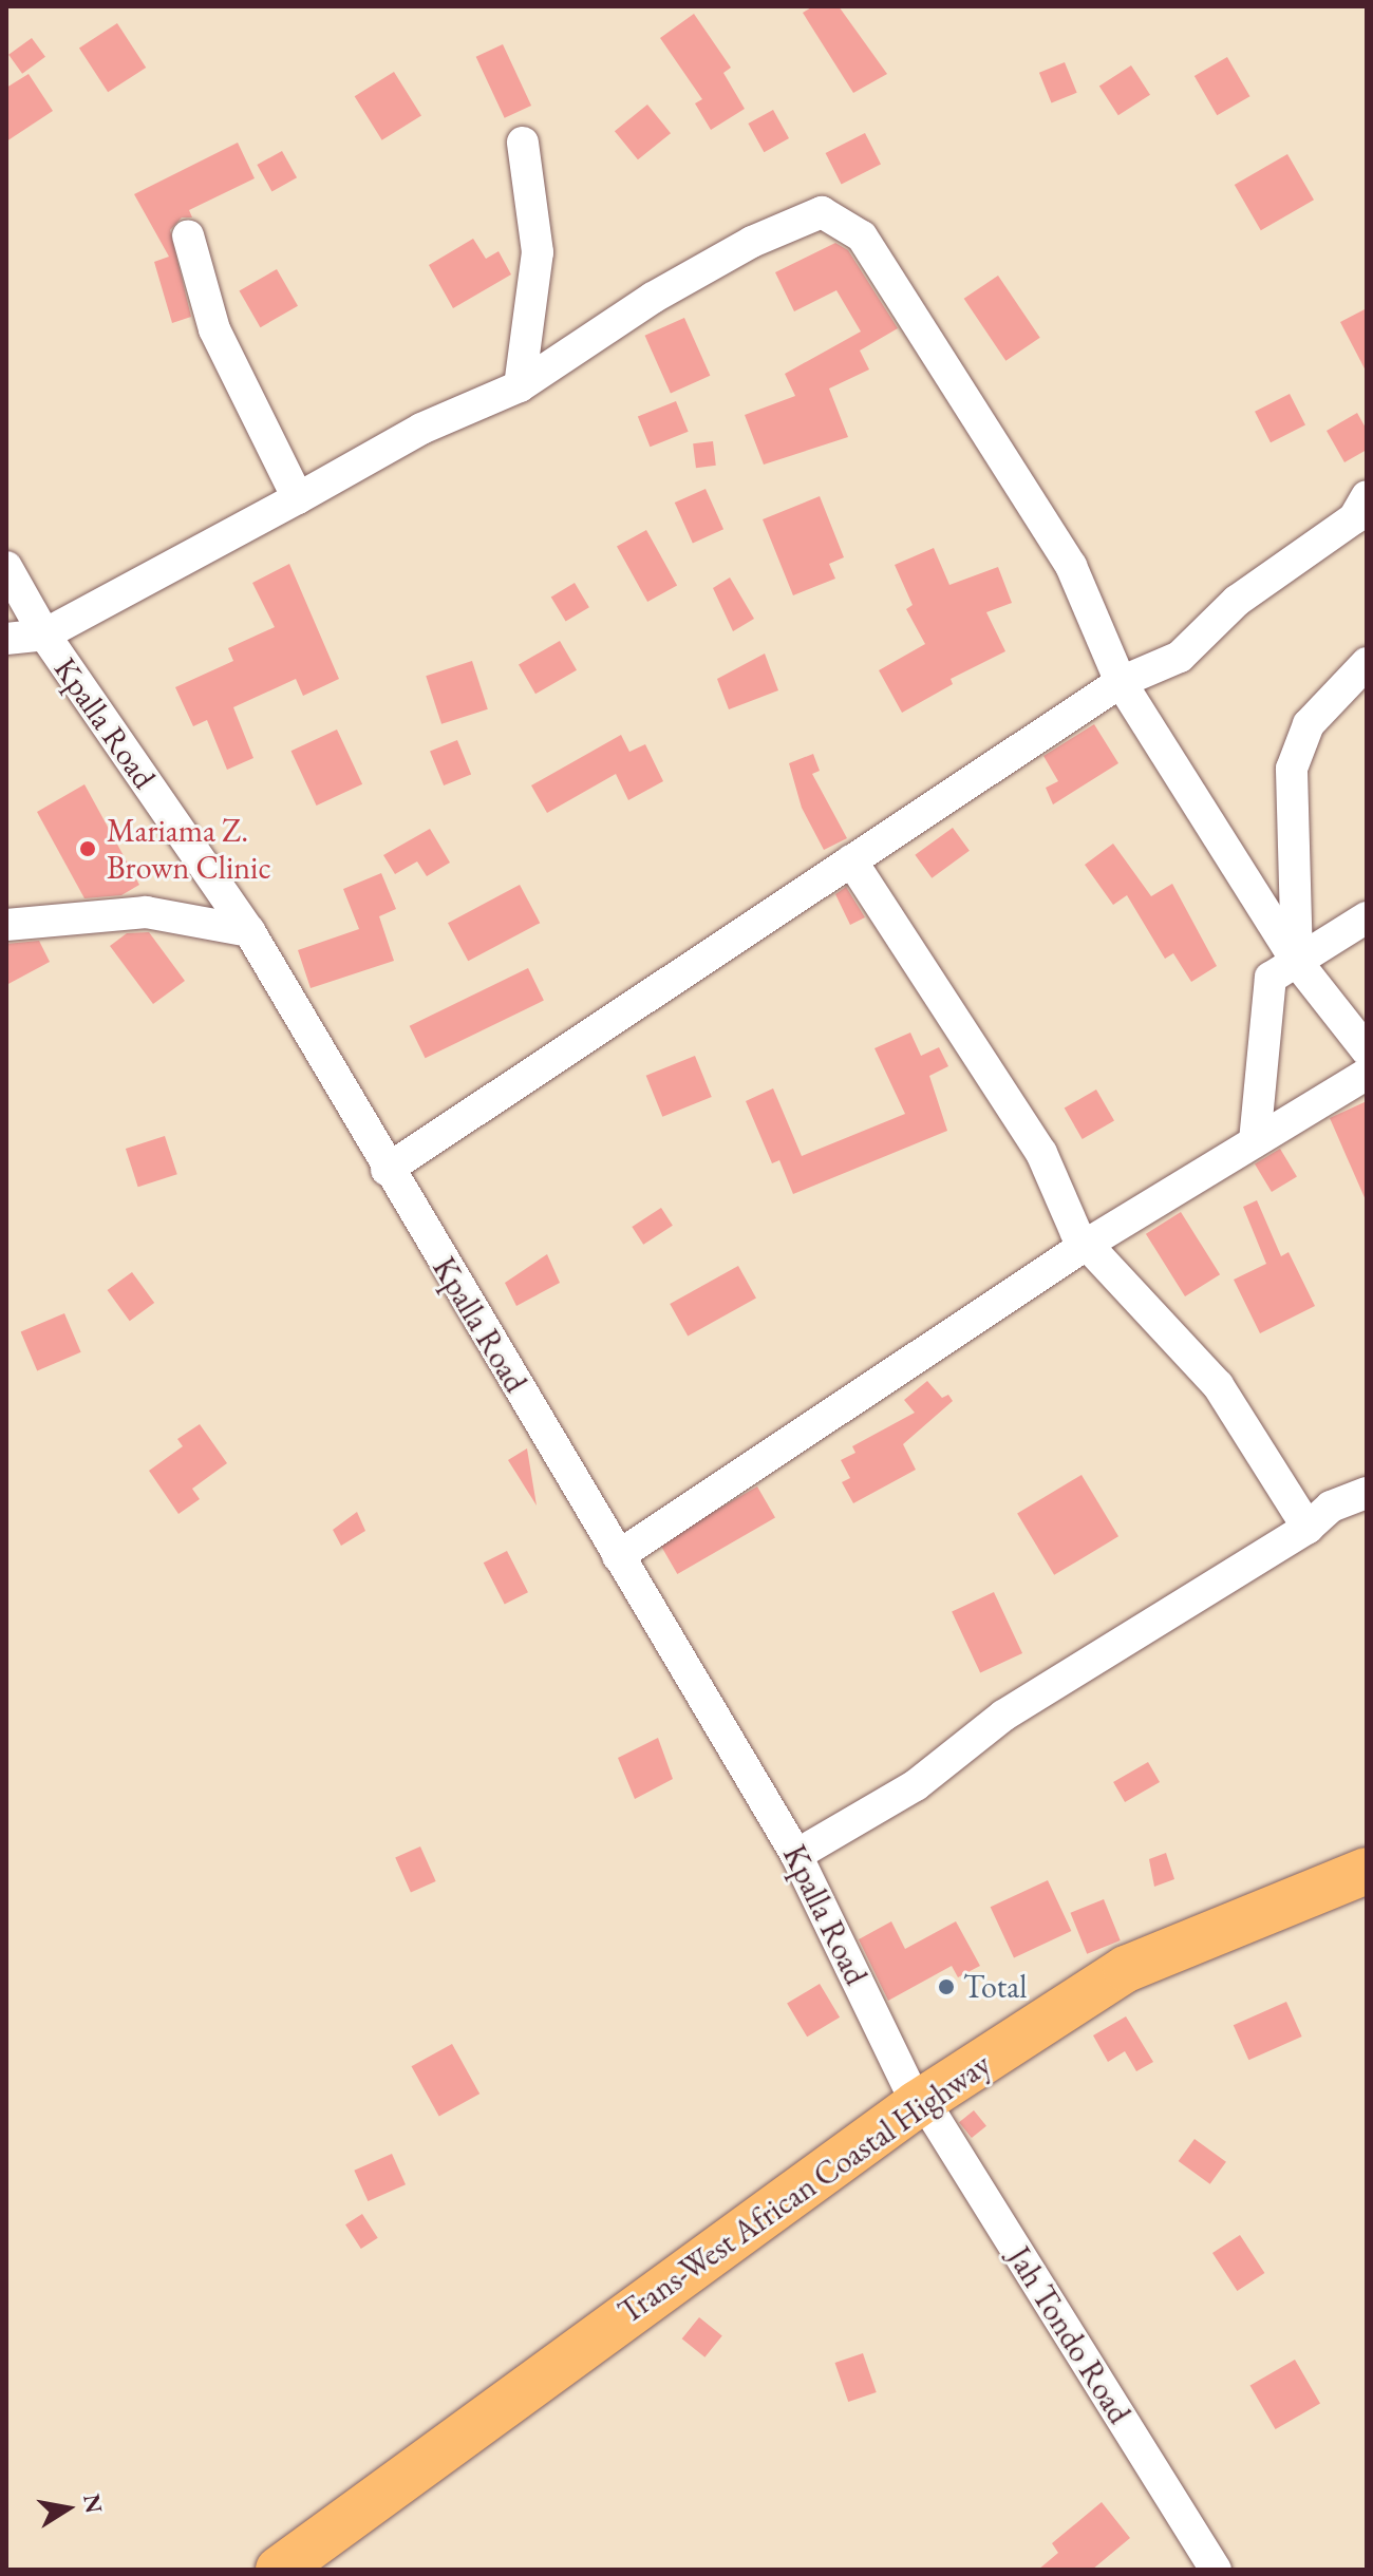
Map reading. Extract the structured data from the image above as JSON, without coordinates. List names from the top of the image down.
{
  "streets": {
    "highway": ["Trans-West African Coastal Highway"],
    "street": ["Kpalla Road", "Jah Tondo Road"]
  },
  "crossings": [
    ["Kpalla Road", "Trans-West African Coastal Highway"],
    ["Kpalla Road", "Jah Tondo Road"],
    ["Trans-West African Coastal Highway", "Jah Tondo Road"]
  ],
  "places": ["Mariama Z. Brown Clinic", "Total"],
  "north": "right"
}
